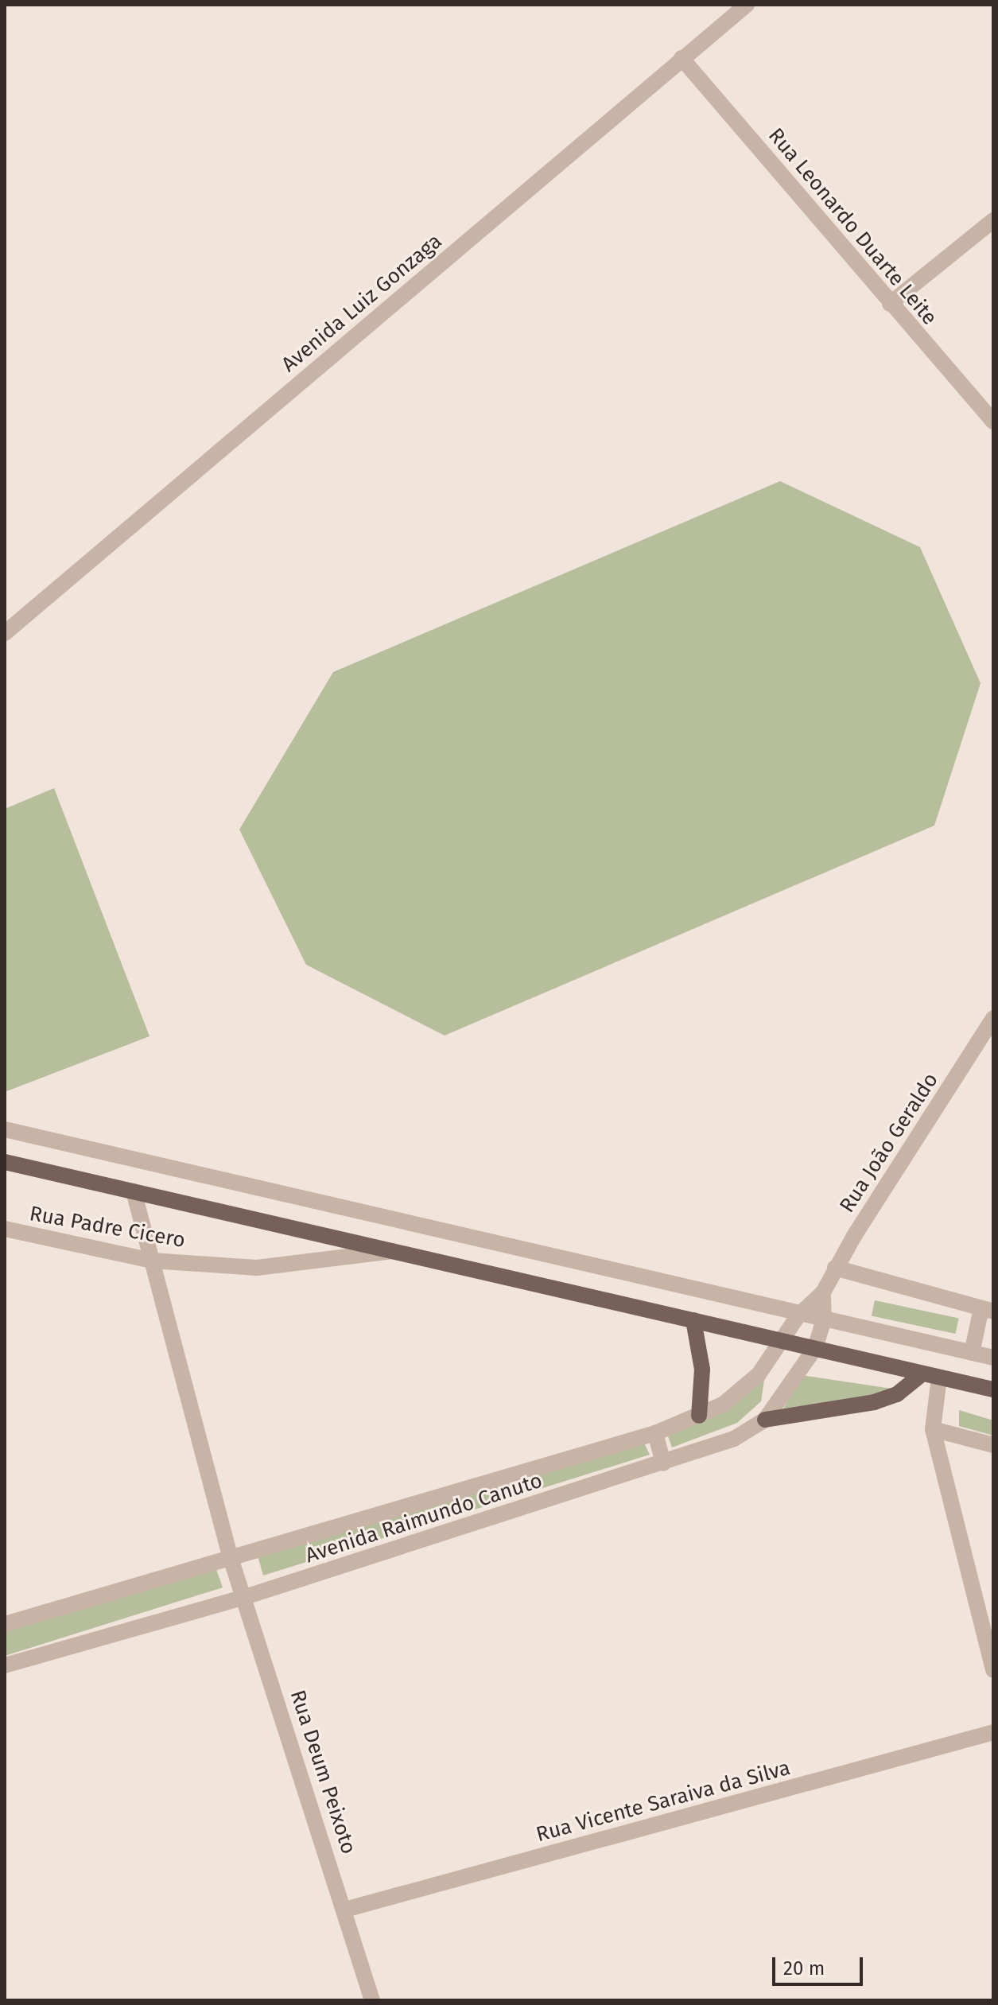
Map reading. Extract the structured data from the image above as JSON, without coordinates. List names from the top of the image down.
{
  "streets": {
    "street": [
      "Rua Leonardo Duarte Leite",
      "Avenida Luiz Gonzaga",
      "Rua João Geraldo",
      "Rua Padre Cicero",
      "Avenida Raimundo Canuto",
      "Rua Deum Peixoto",
      "Rua Vicente Saraiva da Silva"
    ]
  },
  "crossings": [
    ["Rua Leonardo Duarte Leite", "Avenida Luiz Gonzaga"],
    ["Rua João Geraldo", "Avenida Raimundo Canuto"],
    ["Rua Padre Cicero", "Rua Deum Peixoto"],
    ["Avenida Raimundo Canuto", "Rua Deum Peixoto"],
    ["Rua Deum Peixoto", "Rua Vicente Saraiva da Silva"]
  ],
  "scale_bar": "20 m"
}
